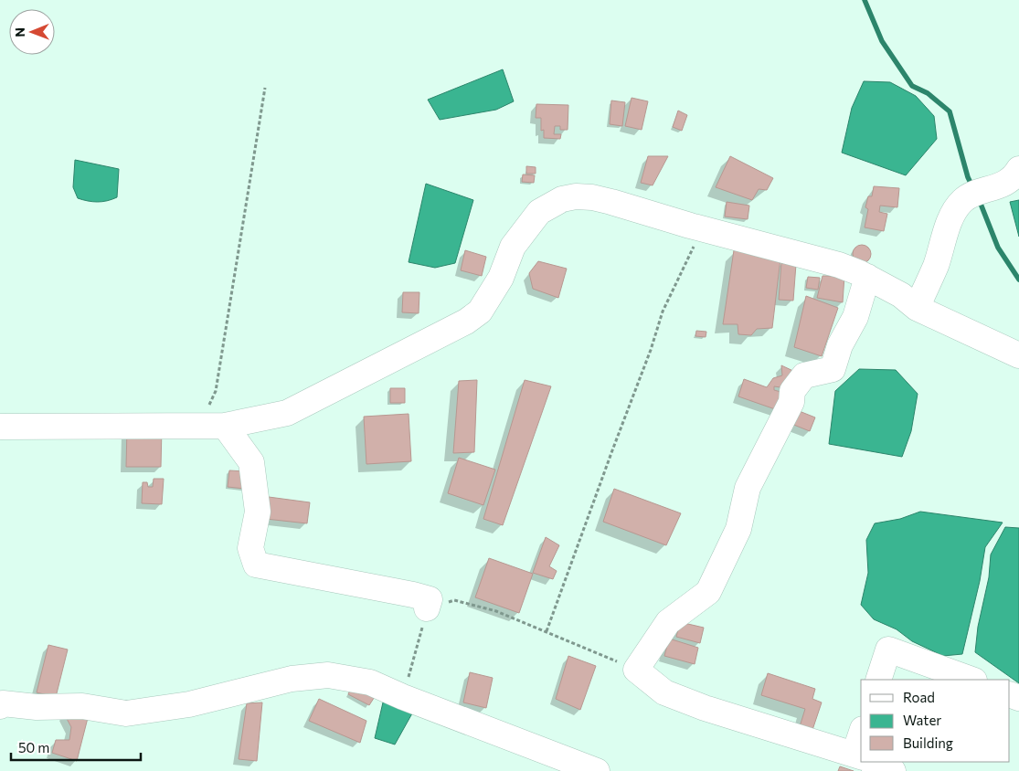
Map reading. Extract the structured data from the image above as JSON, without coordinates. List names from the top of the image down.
{
  "legend": ["Road", "Water", "Building"],
  "scale_bar": "50 m",
  "north": "left"
}
